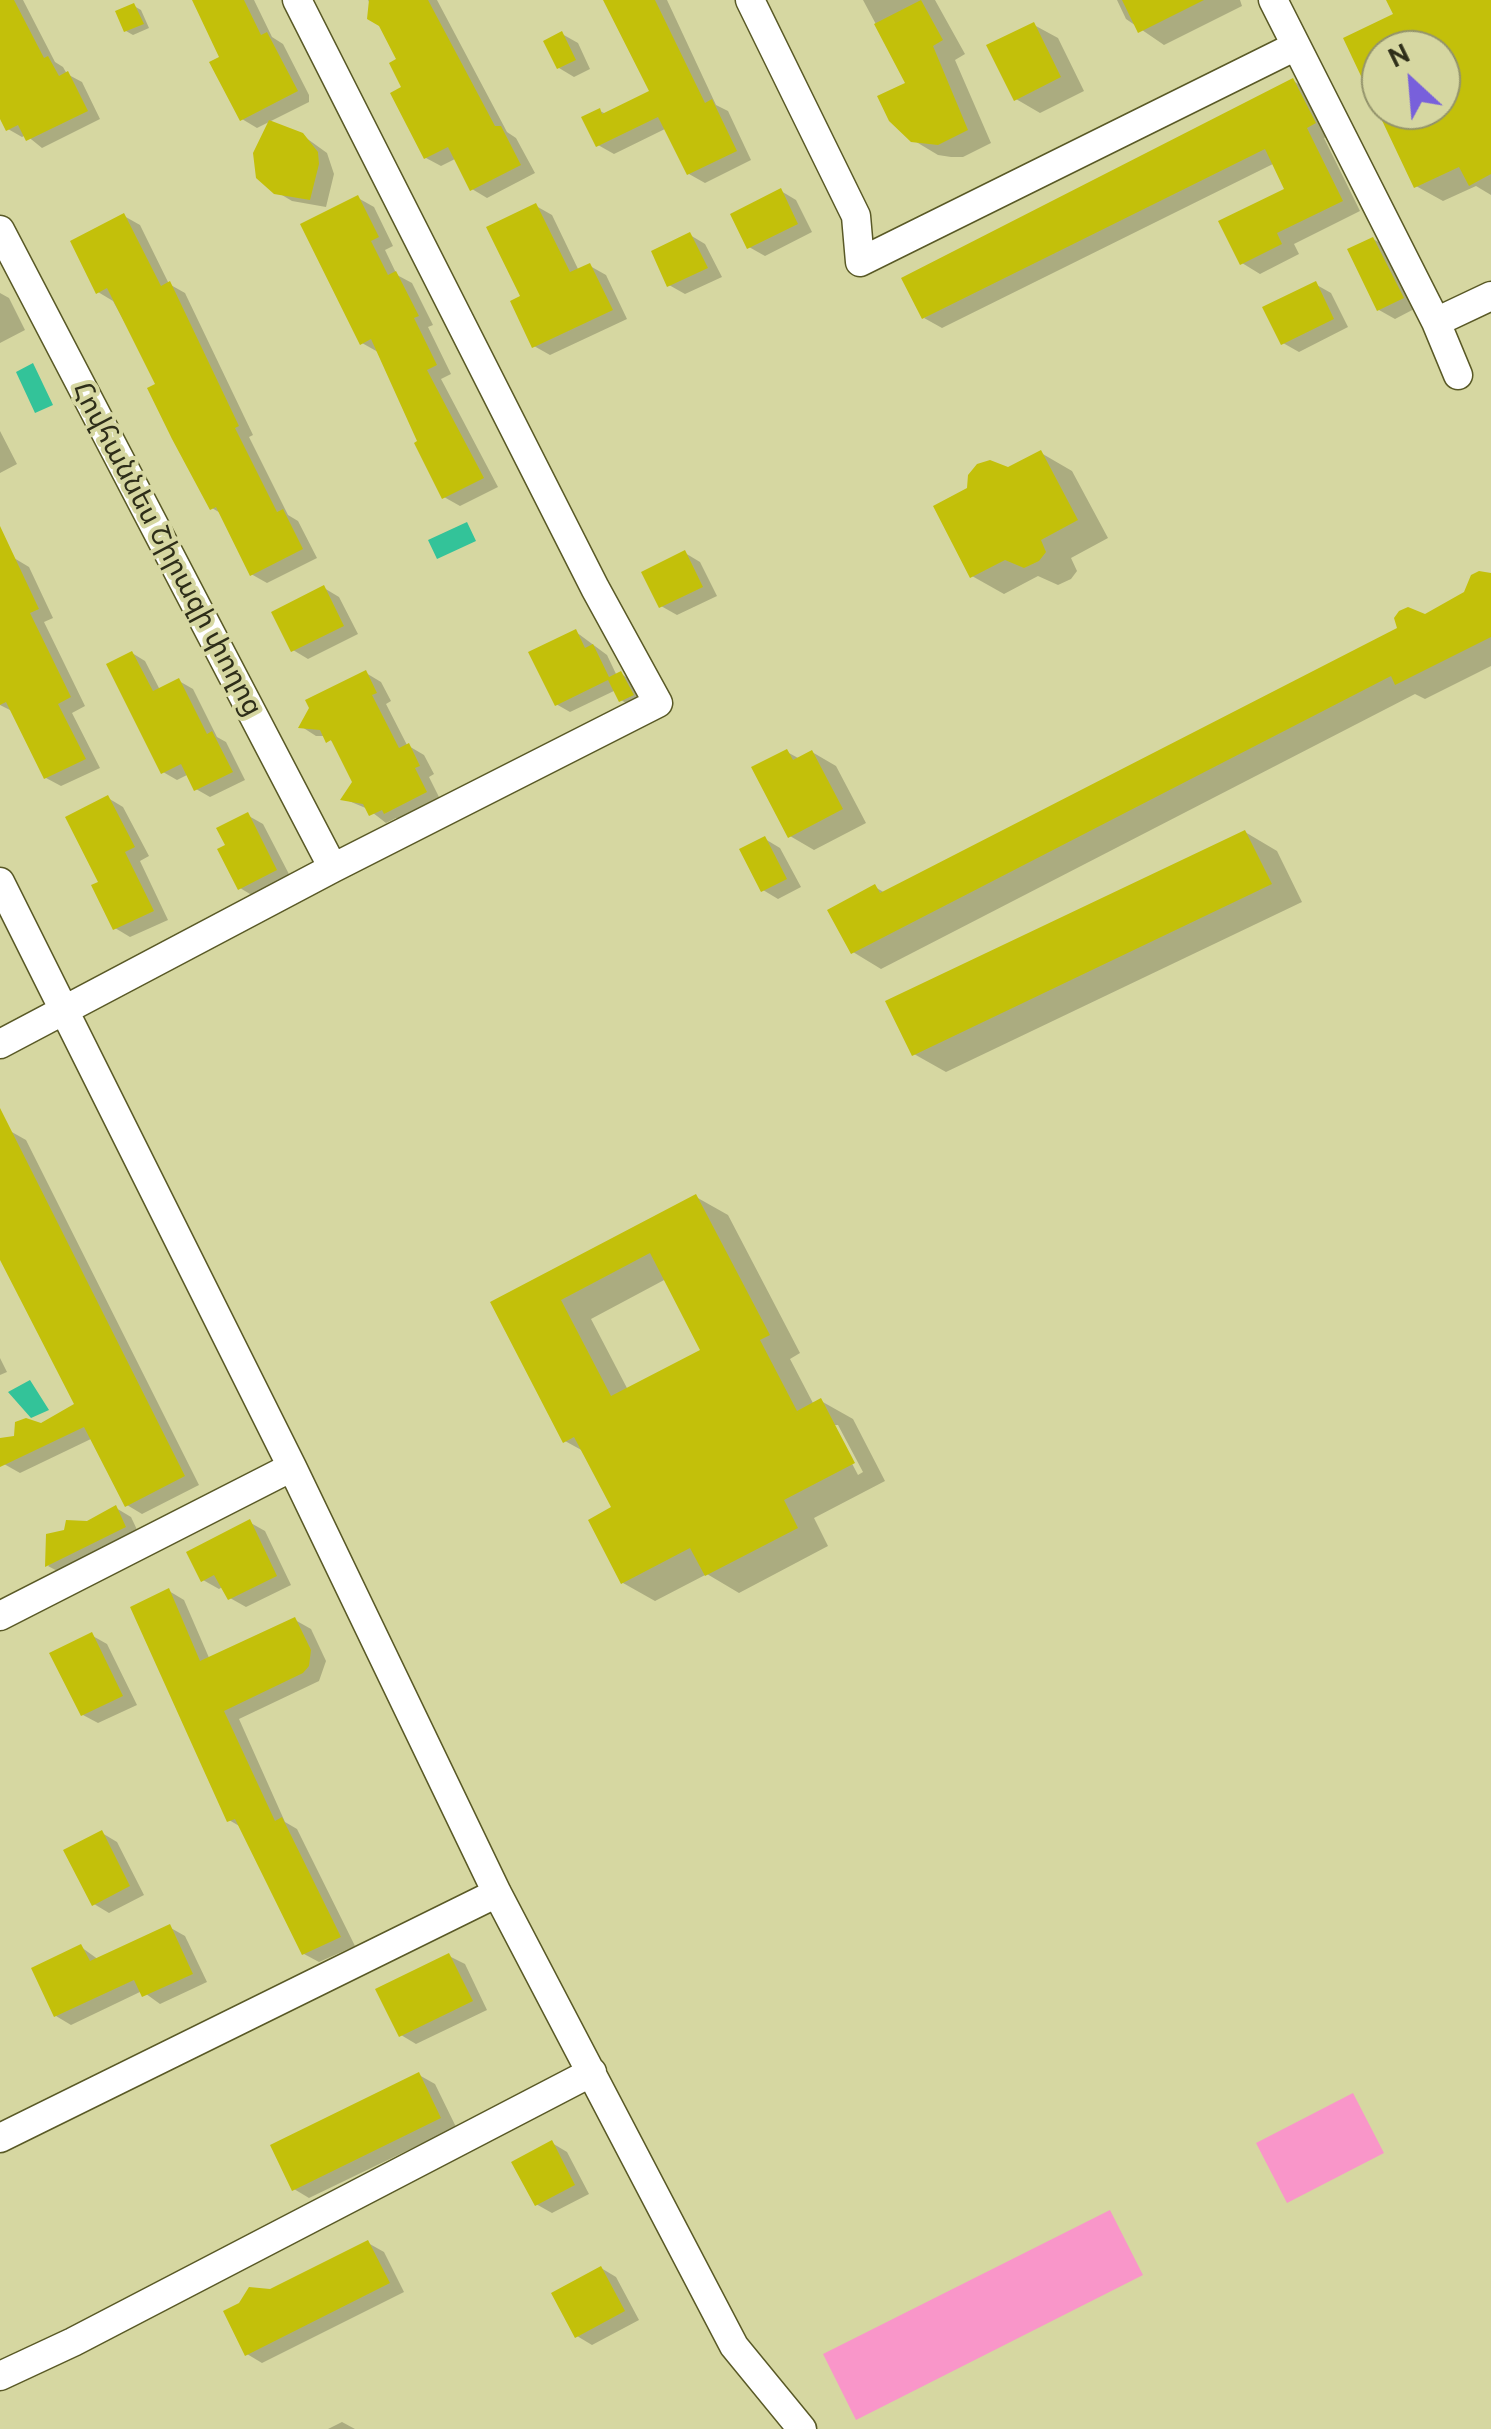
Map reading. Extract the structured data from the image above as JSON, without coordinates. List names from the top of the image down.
{
  "streets": {
    "street": ["Հովհաննես Շիրազի փողոց"]
  },
  "north": "top left"
}
